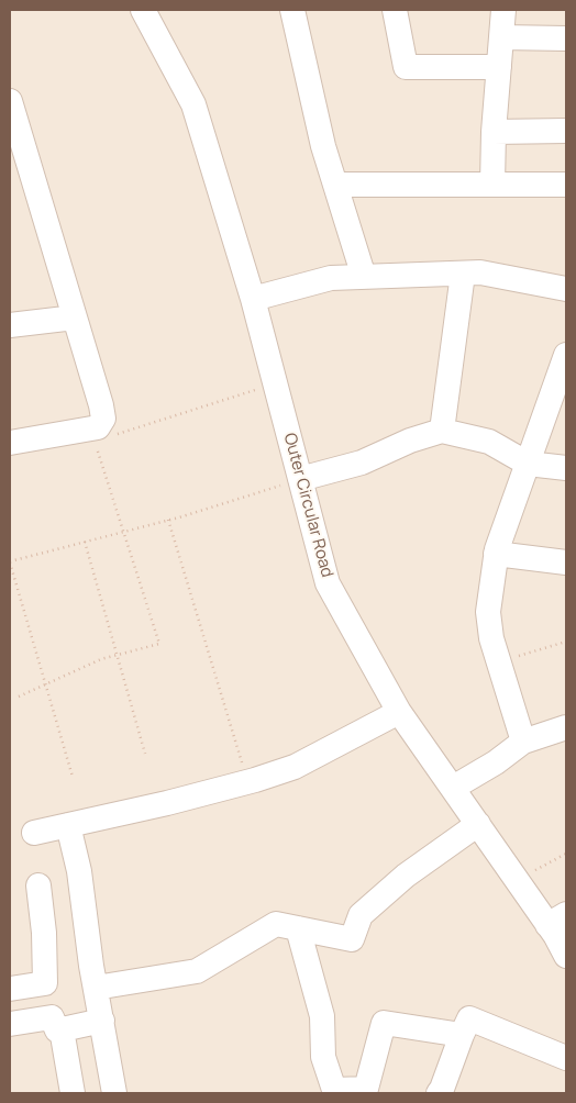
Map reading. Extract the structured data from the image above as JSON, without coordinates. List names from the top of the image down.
{
  "streets": {
    "street": ["Outer Circular Road"]
  }
}
